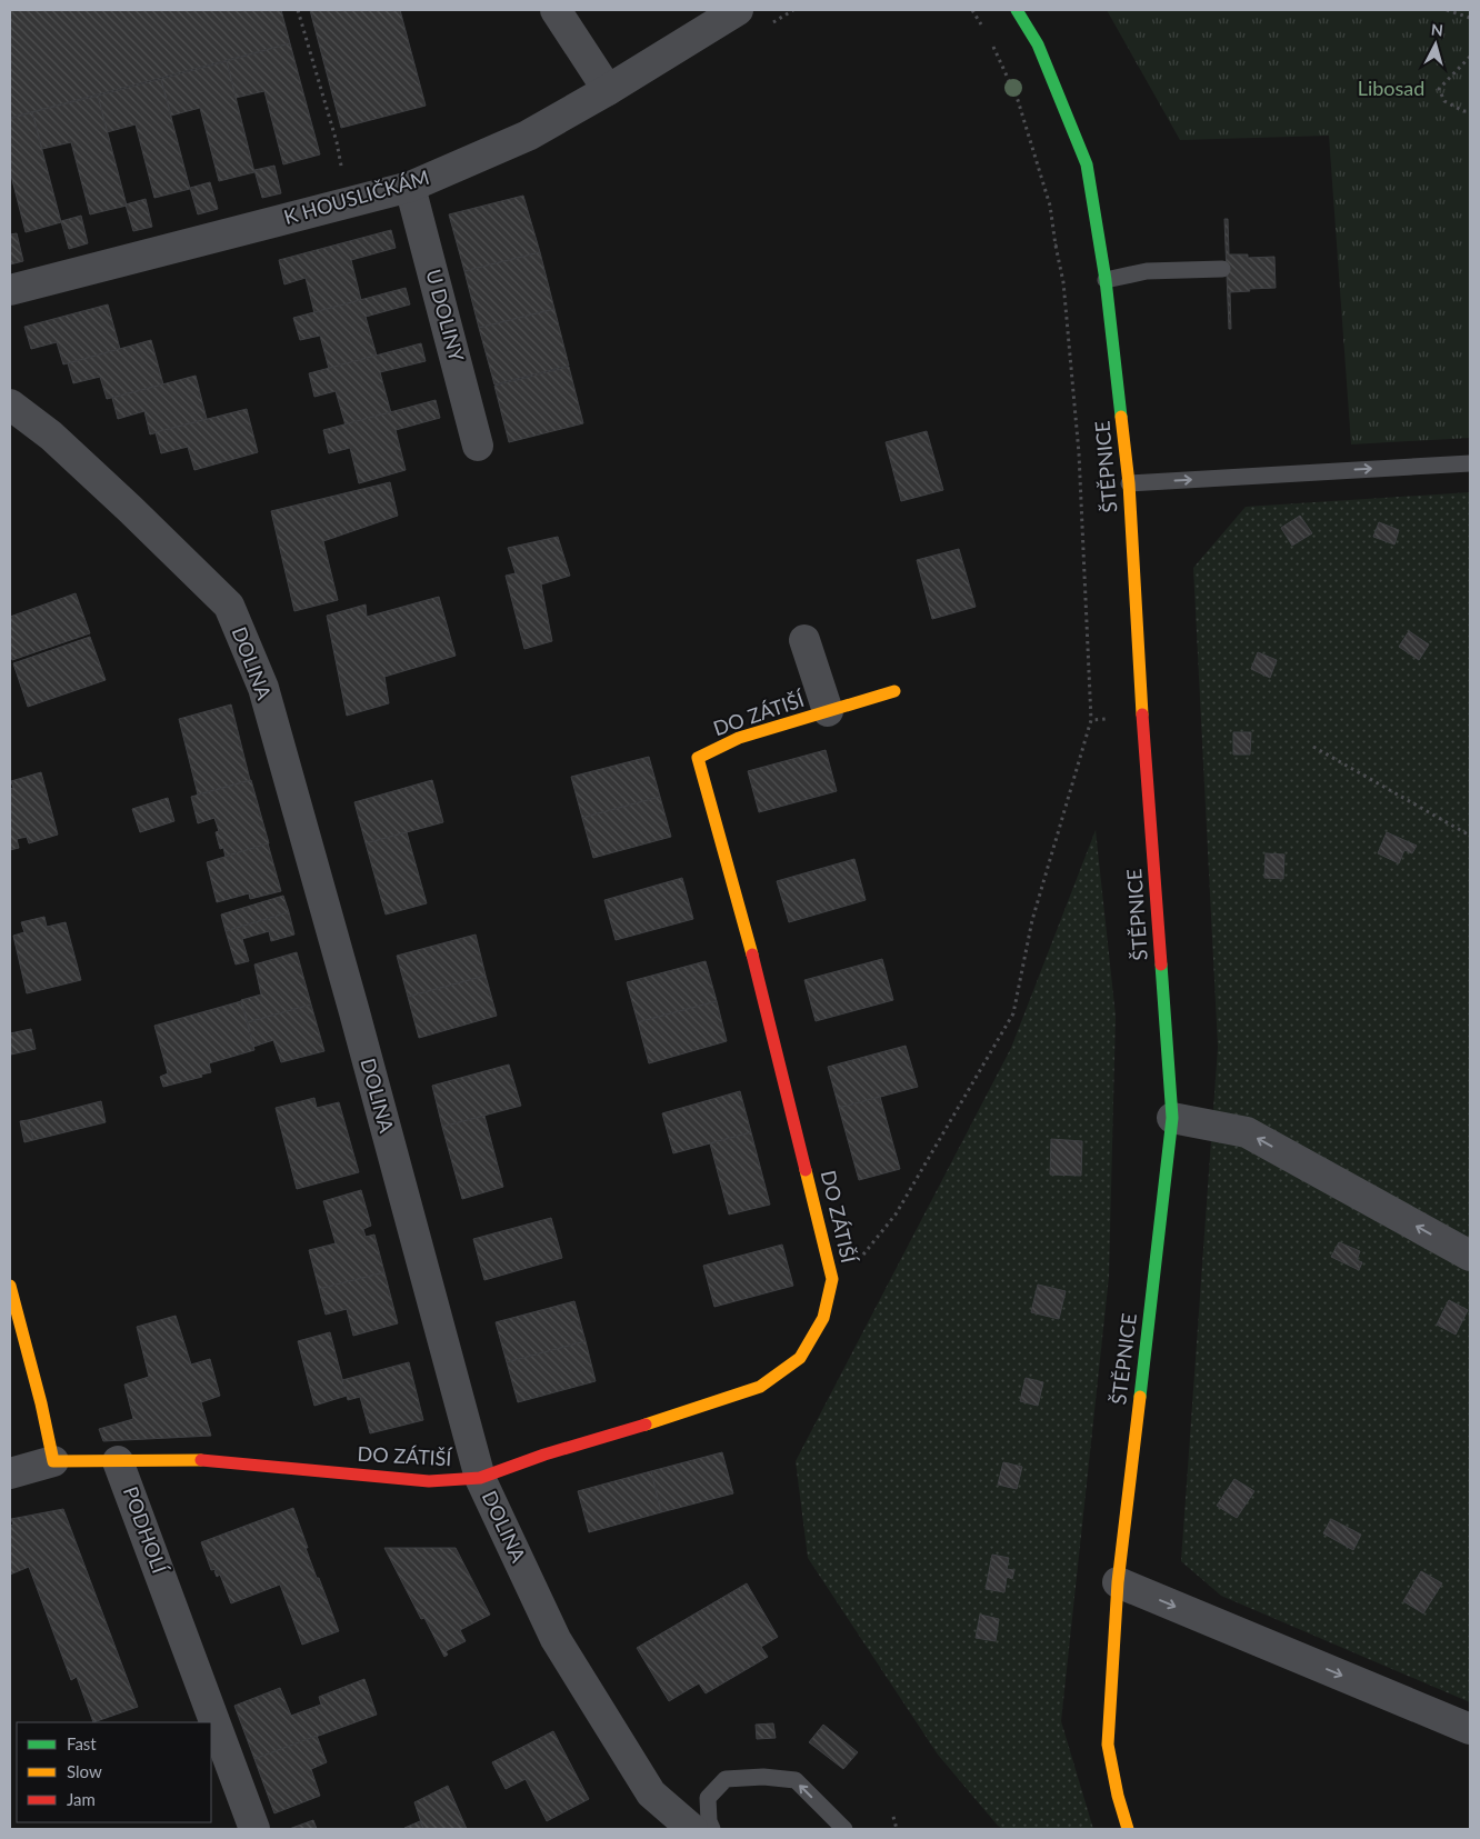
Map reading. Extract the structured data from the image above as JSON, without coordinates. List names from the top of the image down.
{
  "streets": {
    "street": [
      "K HOUSLIČKÁM",
      "U DOLINY",
      "ŠTĚPNICE",
      "DOLINA",
      "DO ZÁTIŠÍ",
      "PODHOLÍ"
    ]
  },
  "crossings": [
    ["K HOUSLIČKÁM", "U DOLINY"],
    ["DOLINA", "DO ZÁTIŠÍ"],
    ["DO ZÁTIŠÍ", "PODHOLÍ"]
  ],
  "parks": ["Libosad"],
  "legend": ["Fast", "Slow", "Jam"],
  "north": "top"
}
